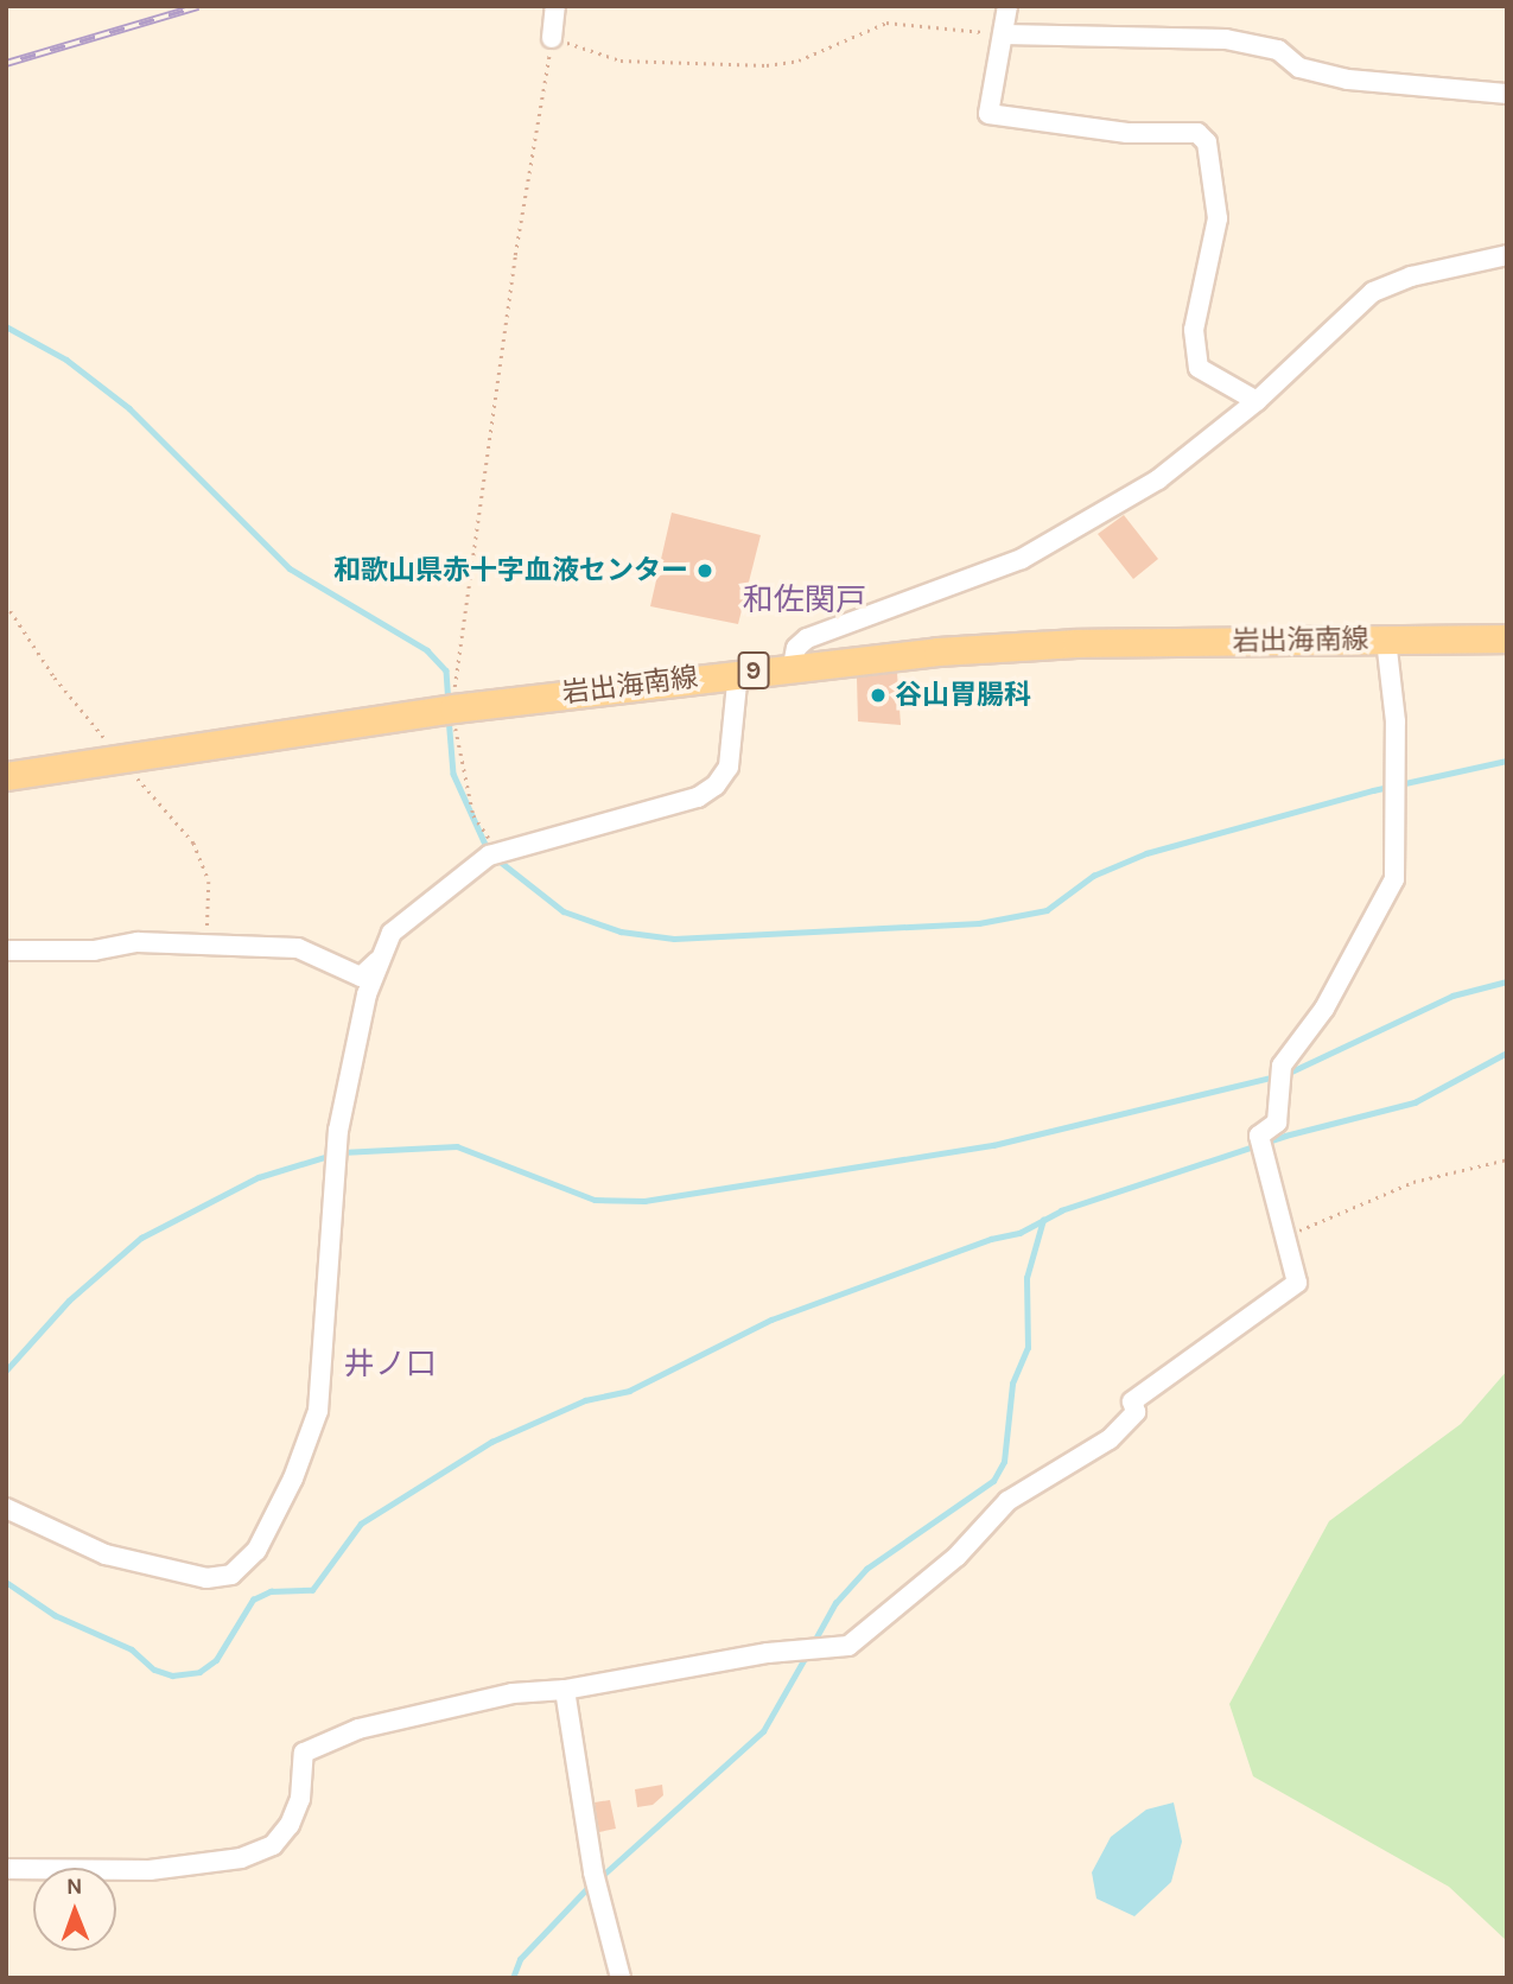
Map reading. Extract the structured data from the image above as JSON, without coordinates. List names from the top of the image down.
{
  "streets": {
    "main road": ["岩出海南線", "9"]
  },
  "districts": ["和佐関戸", "井ノ口"],
  "places": ["和歌山県赤十字血液センター", "谷山胃腸科"],
  "north": "top"
}
